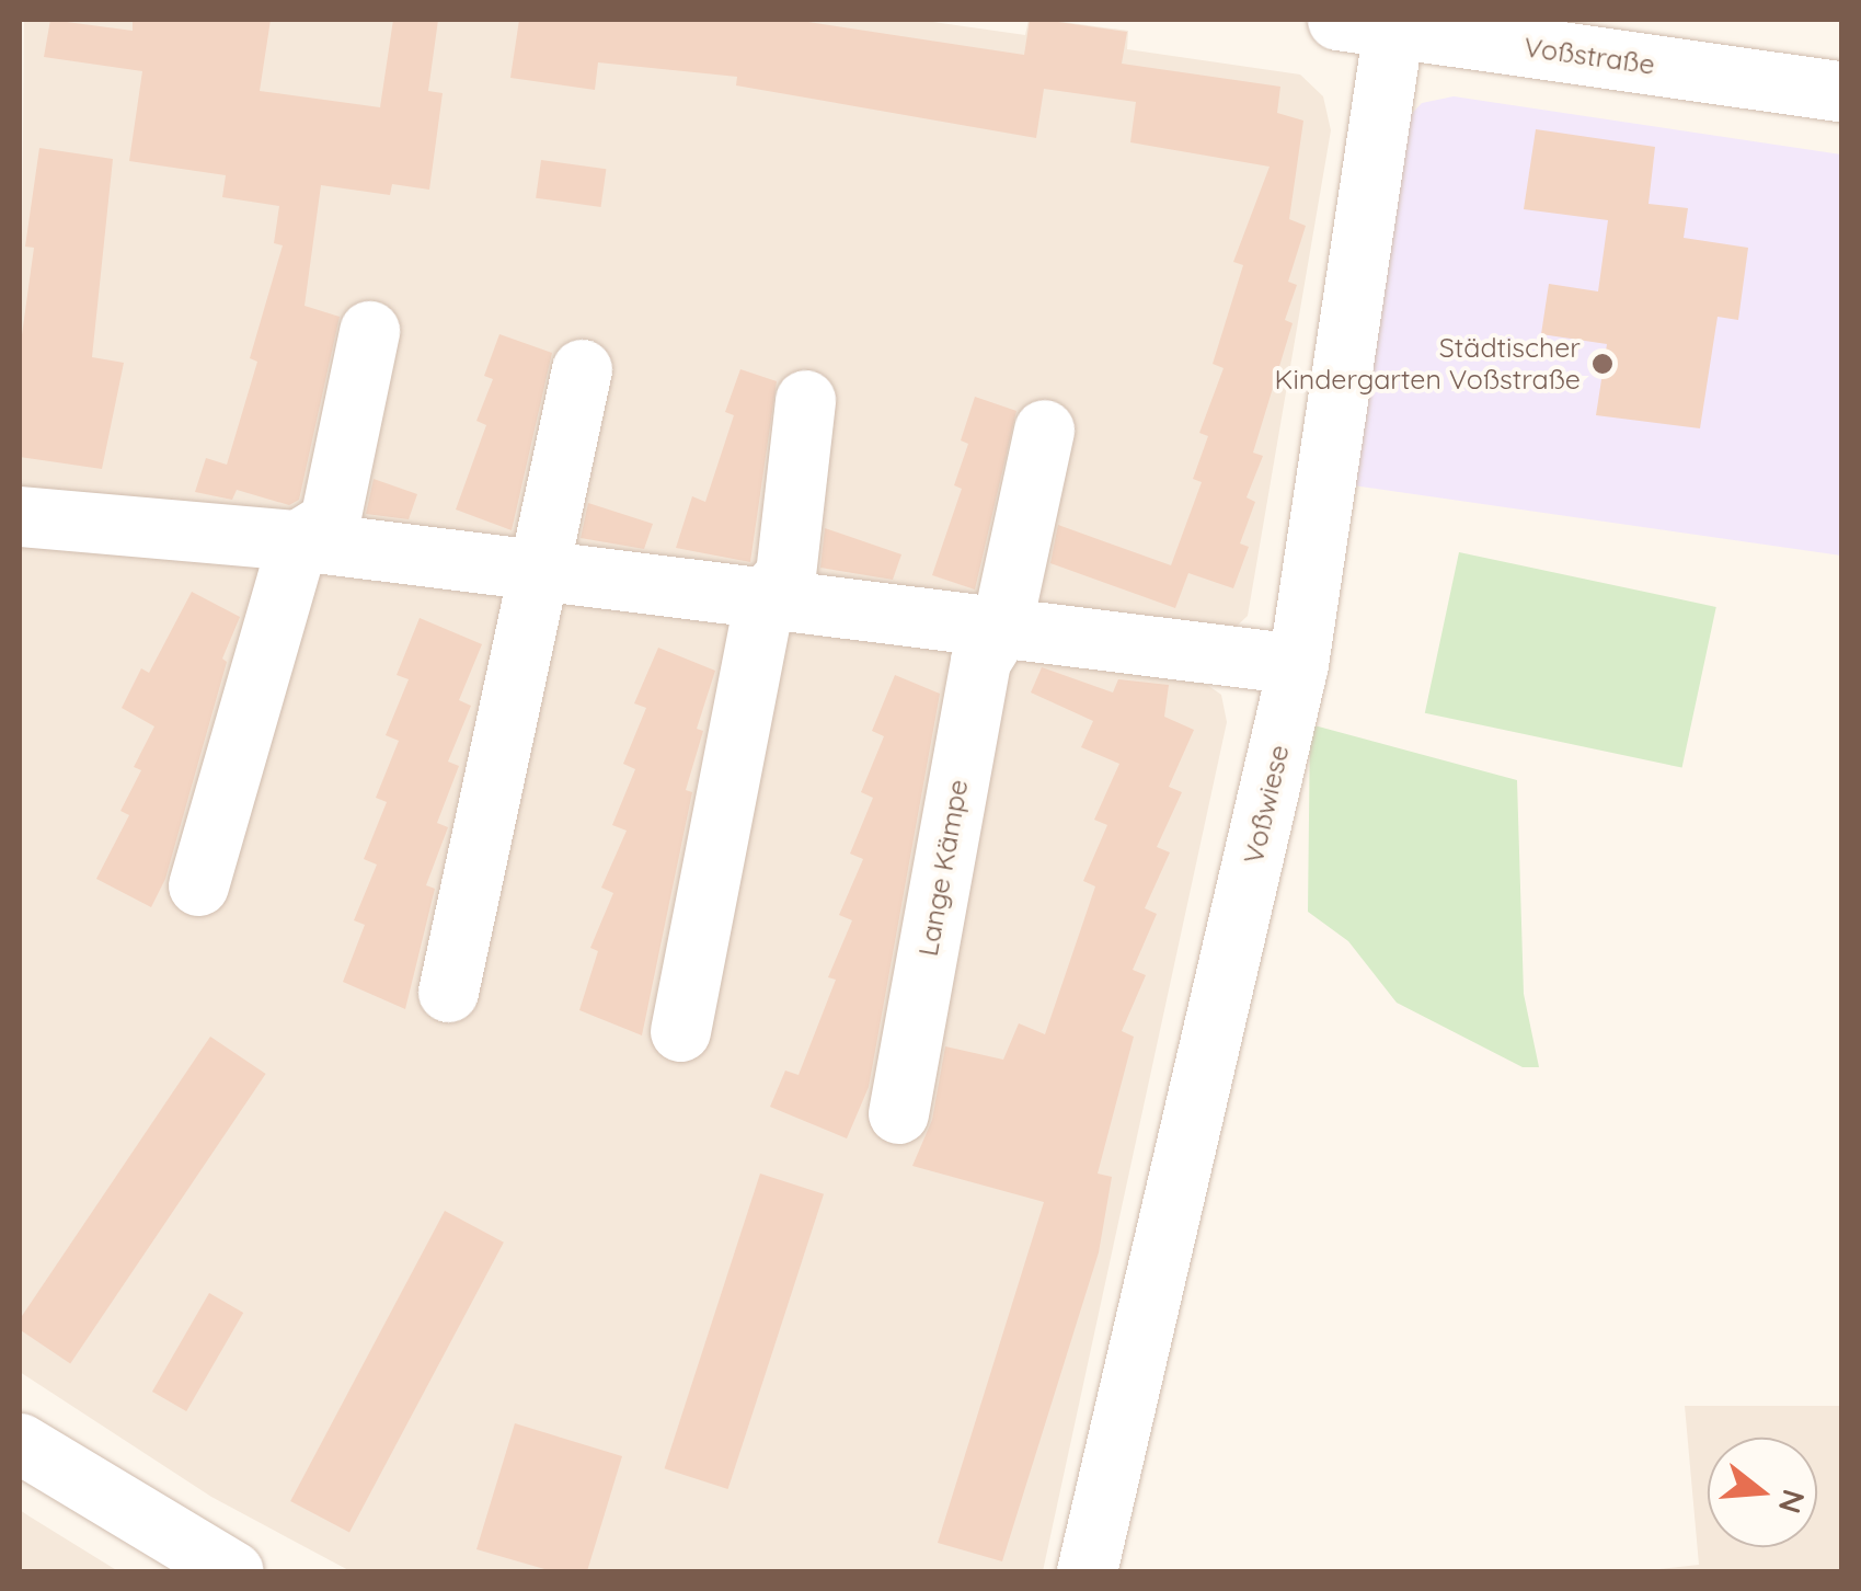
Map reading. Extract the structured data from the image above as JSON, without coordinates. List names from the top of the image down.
{
  "streets": {
    "street": ["Voßstraße", "Voßwiese", "Lange Kämpe"]
  },
  "crossings": [
    ["Voßstraße", "Voßwiese"]
  ],
  "places": ["Städtischer Kindergarten Voßstraße"],
  "north": "right"
}
